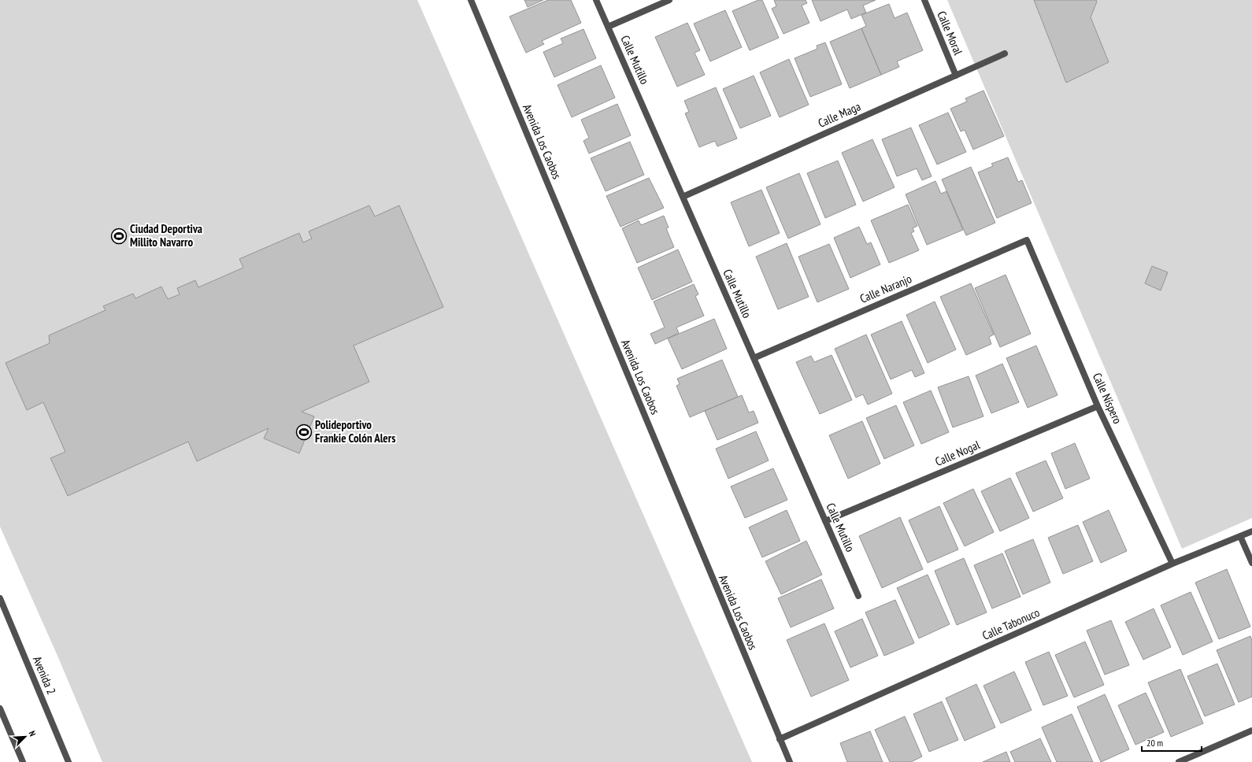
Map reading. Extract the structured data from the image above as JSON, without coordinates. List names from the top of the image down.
{
  "streets": {
    "street": [
      "Calle Moral",
      "Calle Mutillo",
      "Calle Maga",
      "Avenida Los Caobos",
      "Calle Naranjo",
      "Calle Níspero",
      "Calle Nogal",
      "Calle Tabonuco",
      "Avenida 2"
    ]
  },
  "crossings": [
    ["Calle Moral", "Calle Maga"],
    ["Calle Mutillo", "Calle Maga"],
    ["Calle Mutillo", "Calle Naranjo"],
    ["Calle Mutillo", "Calle Nogal"],
    ["Avenida Los Caobos", "Calle Tabonuco"],
    ["Calle Naranjo", "Calle Níspero"],
    ["Calle Níspero", "Calle Nogal"],
    ["Calle Níspero", "Calle Tabonuco"]
  ],
  "places": {
    "sports": ["Ciudad Deportiva Millito Navarro", "Polideportivo Frankie Colón Alers"]
  },
  "scale_bar": "20 m",
  "north": "top right"
}
